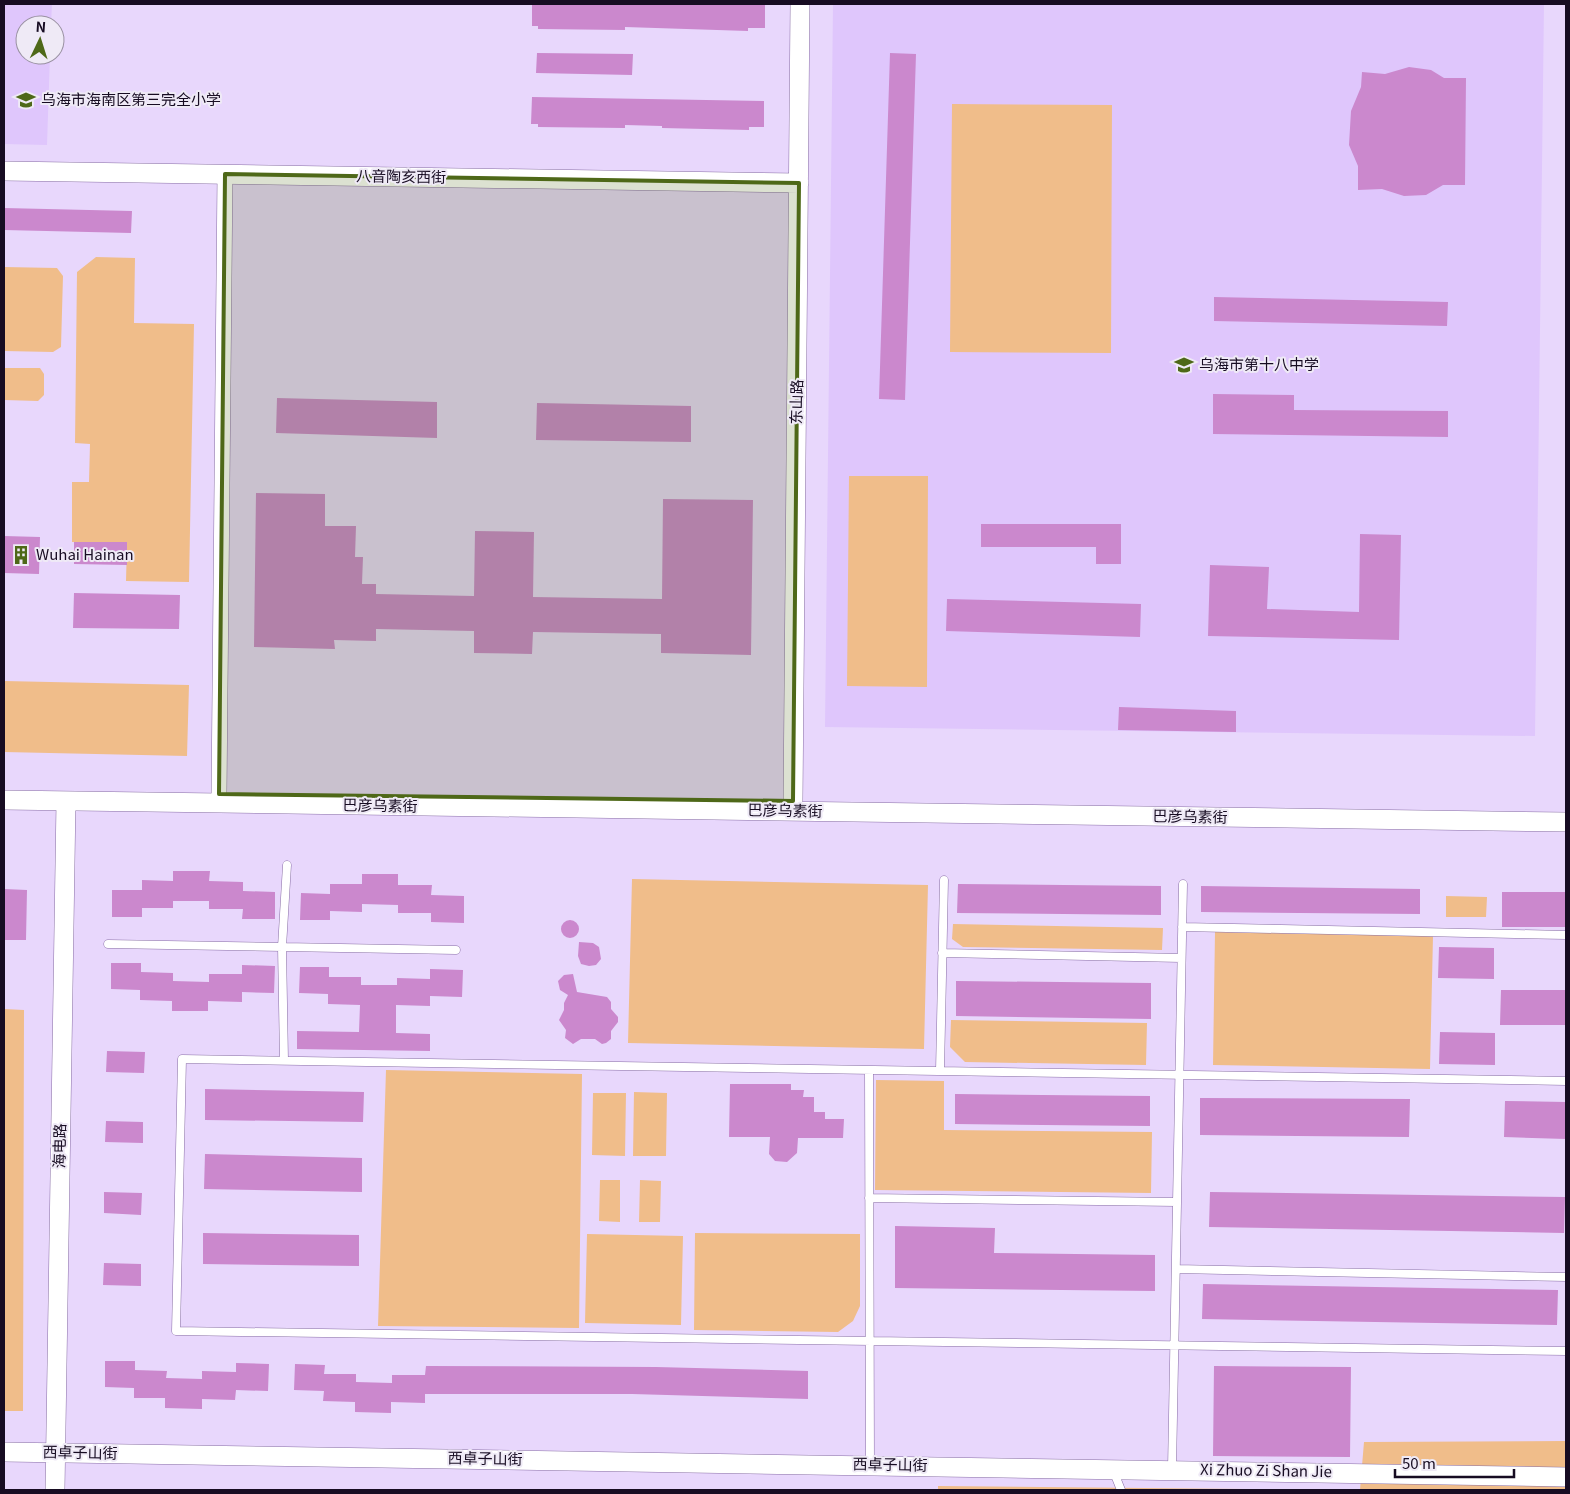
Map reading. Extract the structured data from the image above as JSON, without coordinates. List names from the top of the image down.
{
  "streets": {
    "street": [
      "八音陶亥西街",
      "东山路",
      "巴彦乌素街",
      "海电路",
      "西卓子山街",
      "Xi Zhuo Zi Shan Jie"
    ]
  },
  "crossings": [
    ["八音陶亥西街", "东山路"],
    ["东山路", "巴彦乌素街"],
    ["巴彦乌素街", "海电路"],
    ["海电路", "西卓子山街"],
    ["西卓子山街", "Xi Zhuo Zi Shan Jie"]
  ],
  "places": {
    "school or university": ["乌海市海南区第三完全小学", "乌海市第十八中学"],
    "building": ["Wuhai Hainan"]
  },
  "scale_bar": "50 m",
  "north": "top"
}
